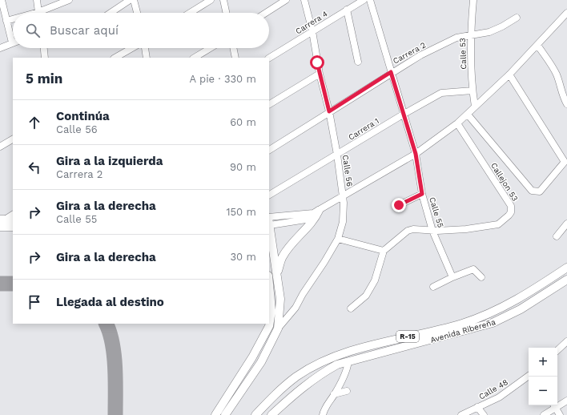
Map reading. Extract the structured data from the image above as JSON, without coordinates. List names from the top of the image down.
{
  "streets": {
    "main road": ["Avenida Ribereña", "R-15"],
    "street": [
      "Carrera 4",
      "Carrera 2",
      "Calle 53",
      "Carrera 1",
      "Calle 56",
      "Callejon 53",
      "Calle 55",
      "Calle 48"
    ]
  },
  "crossings": [
    ["Carrera 4", "Calle 56"],
    ["Carrera 2", "Calle 53"],
    ["Carrera 2", "Calle 56"],
    ["Carrera 2", "Calle 55"],
    ["Calle 53", "Carrera 1"],
    ["Carrera 1", "Calle 56"],
    ["Carrera 1", "Calle 55"],
    ["Callejon 53", "Calle 55"]
  ],
  "page": {
    "search": "Buscar aquí",
    "heading": ["5 min", "A pie · 330 m"],
    "list": [
      ["Continúa", "Calle 56", "60 m"],
      ["Gira a la izquierda", "Carrera 2", "90 m"],
      ["Gira a la derecha", "Calle 55", "150 m"],
      ["Gira a la derecha", "30 m"],
      "Llegada al destino"
    ],
    "map_buttons": ["+", "−"]
  }
}
